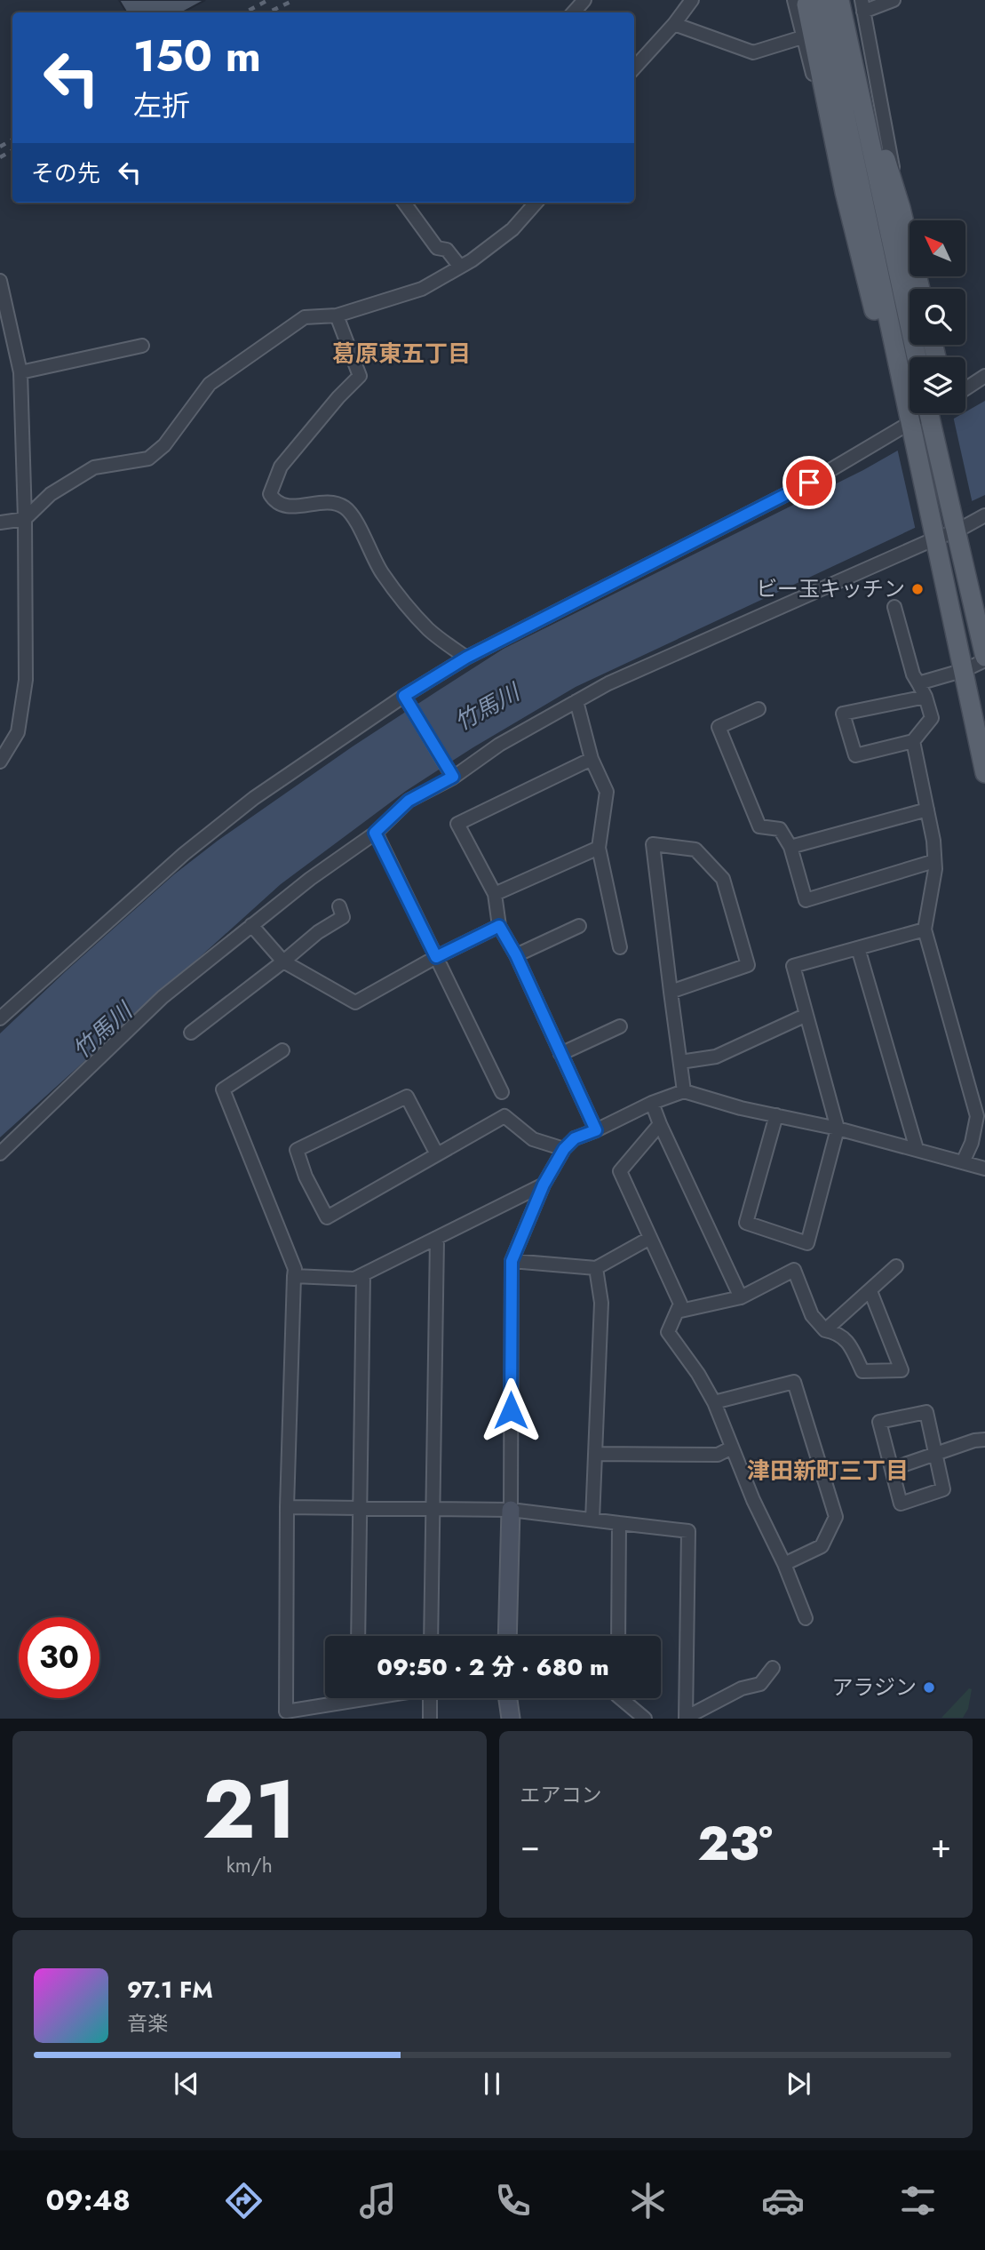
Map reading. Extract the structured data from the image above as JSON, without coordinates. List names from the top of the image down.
{
  "districts": ["葛原東五丁目", "津田新町三丁目"],
  "water": ["竹馬川"],
  "places": ["ビー玉キッチン", "アラジン"],
  "north": "top left",
  "page": {
    "turn": ["150 m", "左折"],
    "then": "その先",
    "limit": "30",
    "trip": "09:50 · 2 分 · 680 m",
    "tile": [
      ["21", "km/h"],
      "エアコン"
    ],
    "heat": ["−", "23°", "+"],
    "song": ["97.1 FM", "音楽"],
    "tabs": "09:48"
  }
}
